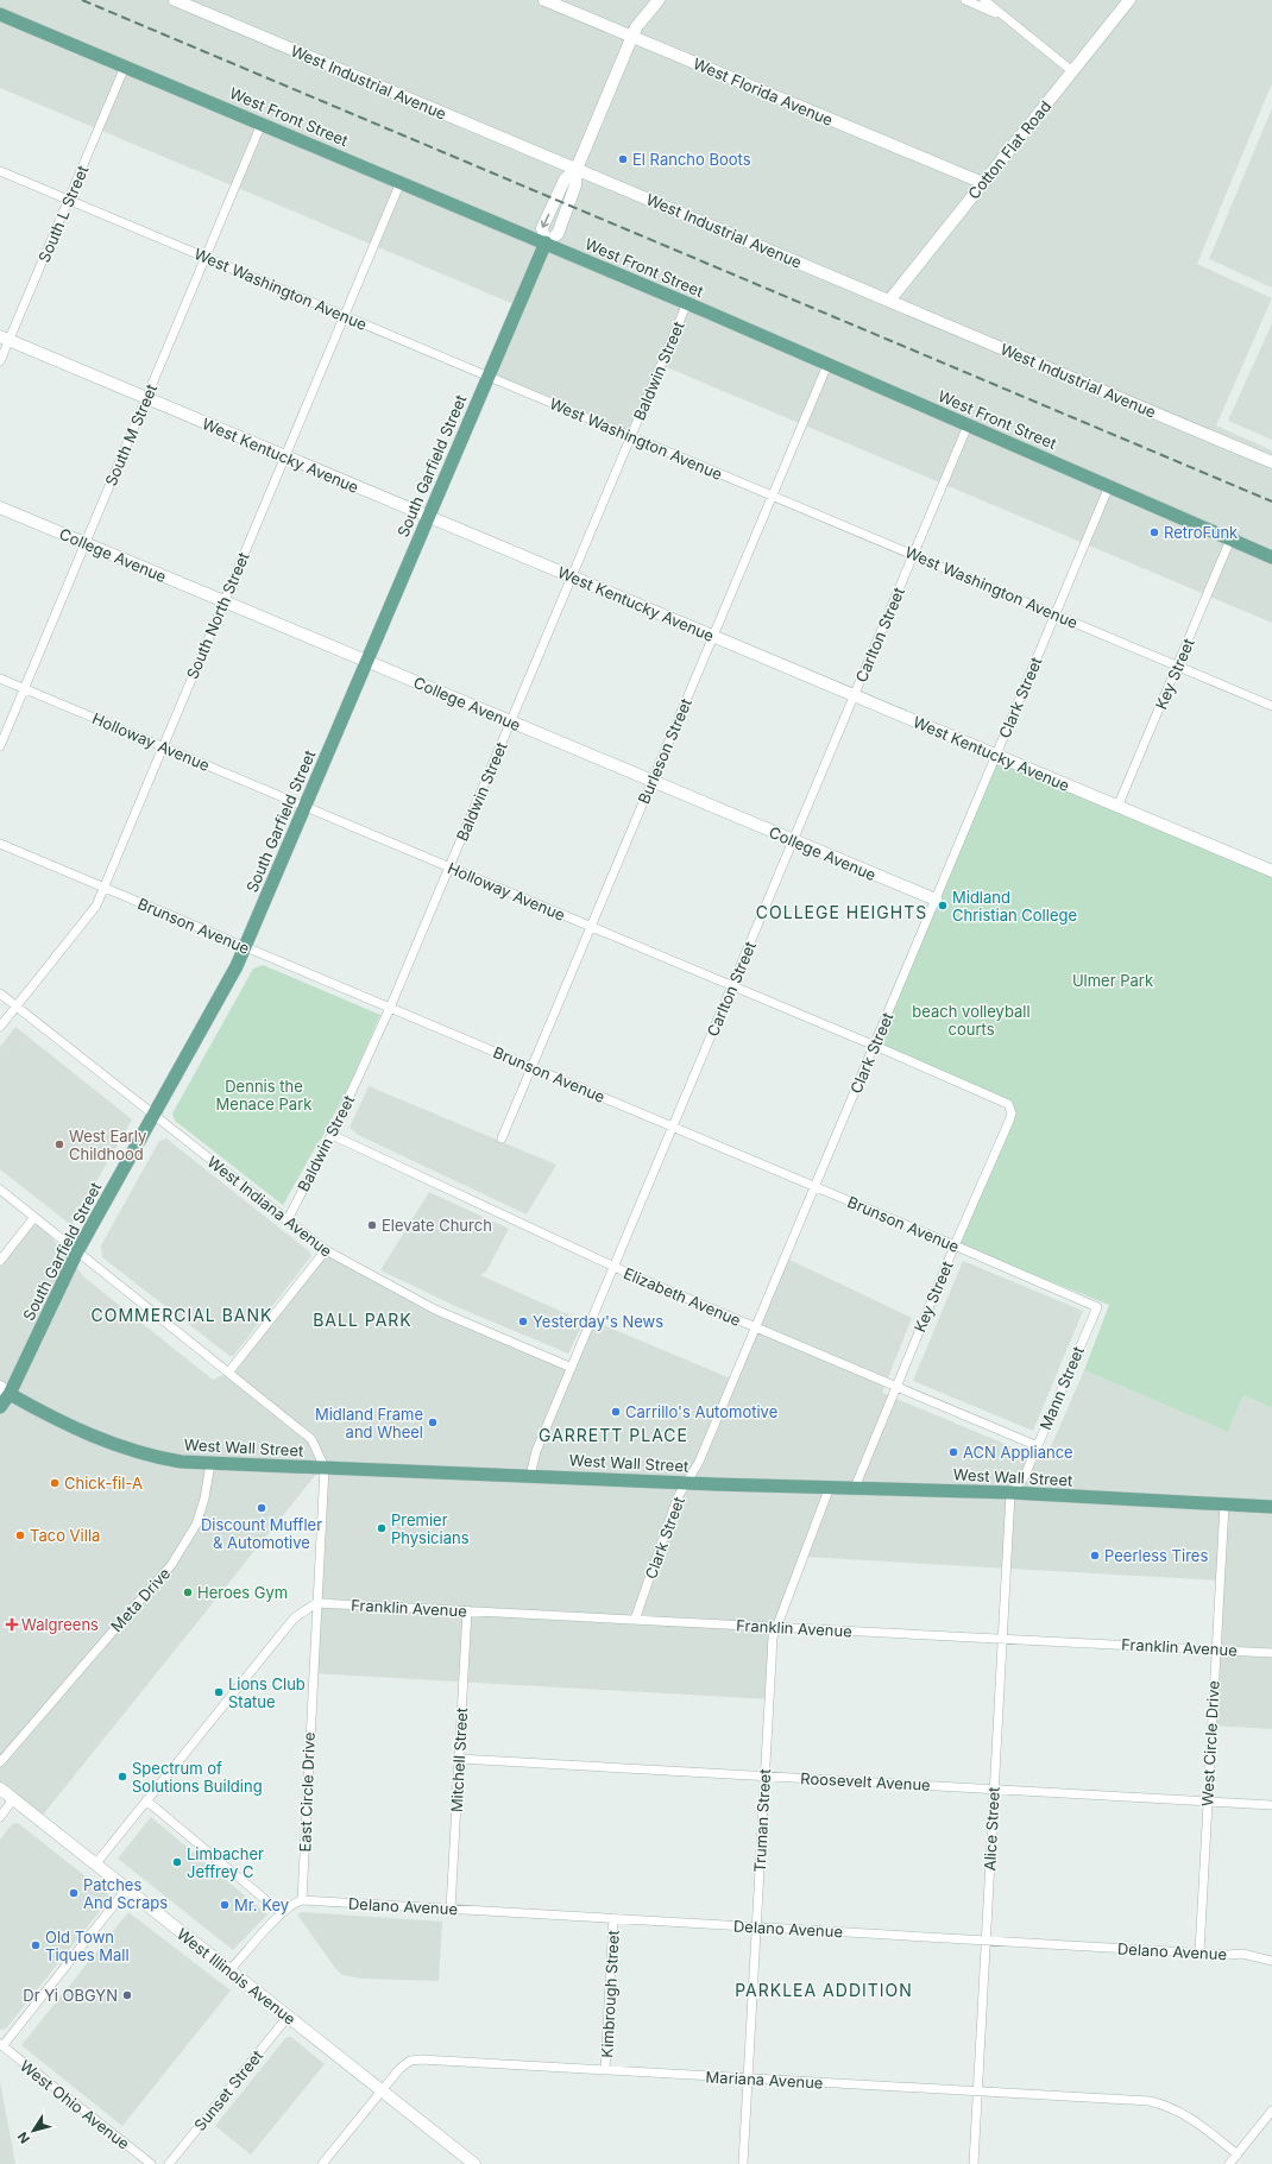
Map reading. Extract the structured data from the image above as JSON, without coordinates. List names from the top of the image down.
{
  "streets": {
    "main road": ["West Front Street", "South Garfield Street", "West Wall Street"],
    "street": [
      "West Industrial Avenue",
      "West Florida Avenue",
      "Cotton Flat Road",
      "South L Street",
      "West Washington Avenue",
      "Baldwin Street",
      "South M Street",
      "West Kentucky Avenue",
      "College Avenue",
      "South North Street",
      "Carlton Street",
      "Key Street",
      "Clark Street",
      "Holloway Avenue",
      "Burleson Street",
      "Brunson Avenue",
      "West Indiana Avenue",
      "Elizabeth Avenue",
      "Mann Street",
      "Meta Drive",
      "Franklin Avenue",
      "West Circle Drive",
      "Mitchell Street",
      "Roosevelt Avenue",
      "East Circle Drive",
      "Truman Street",
      "Alice Street",
      "Delano Avenue",
      "West Illinois Avenue",
      "Kimbrough Street",
      "Mariana Avenue",
      "Sunset Street",
      "West Ohio Avenue"
    ]
  },
  "crossings": [
    ["West Industrial Avenue", "Cotton Flat Road"],
    ["West Industrial Avenue", "South Garfield Street"],
    ["West Florida Avenue", "Cotton Flat Road"],
    ["West Florida Avenue", "South Garfield Street"],
    ["West Front Street", "South L Street"],
    ["West Front Street", "Baldwin Street"],
    ["West Front Street", "South M Street"],
    ["West Front Street", "South Garfield Street"],
    ["West Front Street", "South North Street"],
    ["West Front Street", "Carlton Street"],
    ["West Front Street", "Key Street"],
    ["West Front Street", "Clark Street"],
    ["West Front Street", "Burleson Street"],
    ["South L Street", "West Washington Avenue"],
    ["South L Street", "West Kentucky Avenue"],
    ["West Washington Avenue", "Baldwin Street"],
    ["West Washington Avenue", "South M Street"],
    ["West Washington Avenue", "South Garfield Street"],
    ["West Washington Avenue", "South North Street"],
    ["West Washington Avenue", "Carlton Street"],
    ["West Washington Avenue", "Key Street"],
    ["West Washington Avenue", "Clark Street"],
    ["West Washington Avenue", "Burleson Street"],
    ["Baldwin Street", "West Kentucky Avenue"],
    ["Baldwin Street", "College Avenue"],
    ["Baldwin Street", "Holloway Avenue"],
    ["Baldwin Street", "Brunson Avenue"],
    ["Baldwin Street", "West Indiana Avenue"],
    ["Baldwin Street", "Elizabeth Avenue"],
    ["South M Street", "West Kentucky Avenue"],
    ["South M Street", "College Avenue"],
    ["South M Street", "Holloway Avenue"],
    ["West Kentucky Avenue", "South Garfield Street"],
    ["West Kentucky Avenue", "South North Street"],
    ["West Kentucky Avenue", "Carlton Street"],
    ["West Kentucky Avenue", "Key Street"],
    ["West Kentucky Avenue", "Clark Street"],
    ["West Kentucky Avenue", "Burleson Street"],
    ["South Garfield Street", "College Avenue"],
    ["South Garfield Street", "Holloway Avenue"],
    ["South Garfield Street", "Brunson Avenue"],
    ["South Garfield Street", "West Indiana Avenue"],
    ["South Garfield Street", "West Wall Street"],
    ["College Avenue", "South North Street"],
    ["College Avenue", "Carlton Street"],
    ["College Avenue", "Clark Street"],
    ["College Avenue", "Burleson Street"],
    ["South North Street", "Holloway Avenue"],
    ["South North Street", "Brunson Avenue"],
    ["South North Street", "West Indiana Avenue"],
    ["Carlton Street", "Holloway Avenue"],
    ["Carlton Street", "Brunson Avenue"],
    ["Carlton Street", "West Indiana Avenue"],
    ["Carlton Street", "Elizabeth Avenue"],
    ["Carlton Street", "West Wall Street"],
    ["Key Street", "Holloway Avenue"],
    ["Key Street", "Brunson Avenue"],
    ["Key Street", "Elizabeth Avenue"],
    ["Key Street", "West Wall Street"],
    ["Clark Street", "Holloway Avenue"],
    ["Clark Street", "Brunson Avenue"],
    ["Clark Street", "Elizabeth Avenue"],
    ["Clark Street", "West Wall Street"],
    ["Clark Street", "Franklin Avenue"],
    ["Holloway Avenue", "Burleson Street"],
    ["Burleson Street", "Brunson Avenue"],
    ["Brunson Avenue", "Mann Street"],
    ["Elizabeth Avenue", "Mann Street"],
    ["Mann Street", "West Wall Street"],
    ["Mann Street", "Alice Street"],
    ["West Wall Street", "Meta Drive"],
    ["West Wall Street", "West Circle Drive"],
    ["West Wall Street", "East Circle Drive"],
    ["West Wall Street", "Truman Street"],
    ["West Wall Street", "Alice Street"],
    ["Franklin Avenue", "West Circle Drive"],
    ["Franklin Avenue", "Mitchell Street"],
    ["Franklin Avenue", "East Circle Drive"],
    ["Franklin Avenue", "Truman Street"],
    ["Franklin Avenue", "Alice Street"],
    ["West Circle Drive", "Roosevelt Avenue"],
    ["West Circle Drive", "Delano Avenue"],
    ["Mitchell Street", "Roosevelt Avenue"],
    ["Mitchell Street", "Delano Avenue"],
    ["Roosevelt Avenue", "Truman Street"],
    ["Roosevelt Avenue", "Alice Street"],
    ["East Circle Drive", "Delano Avenue"],
    ["Truman Street", "Delano Avenue"],
    ["Truman Street", "Mariana Avenue"],
    ["Alice Street", "Delano Avenue"],
    ["Alice Street", "Mariana Avenue"],
    ["Delano Avenue", "Kimbrough Street"],
    ["West Illinois Avenue", "Mariana Avenue"],
    ["West Illinois Avenue", "Sunset Street"],
    ["Kimbrough Street", "Mariana Avenue"]
  ],
  "districts": [
    "COLLEGE HEIGHTS",
    "COMMERCIAL BANK",
    "BALL PARK",
    "GARRETT PLACE",
    "PARKLEA ADDITION"
  ],
  "parks": ["Ulmer Park", "beach volleyball courts", "Dennis the Menace Park"],
  "places": {
    "other": [
      "El Rancho Boots",
      "RetroFunk",
      "Midland Christian College",
      "West Early Childhood",
      "Elevate Church",
      "Yesterday's News",
      "Carrillo's Automotive",
      "Midland Frame and Wheel",
      "ACN Appliance",
      "Chick-fil-A",
      "Discount Muffler & Automotive",
      "Premier Physicians",
      "Taco Villa",
      "Peerless Tires",
      "Heroes Gym",
      "Lions Club Statue",
      "Spectrum of Solutions Building",
      "Limbacher Jeffrey C",
      "Patches And Scraps",
      "Mr. Key",
      "Old Town Tiques Mall",
      "Dr Yi OBGYN"
    ],
    "health": ["Walgreens"]
  },
  "north": "bottom left"
}
